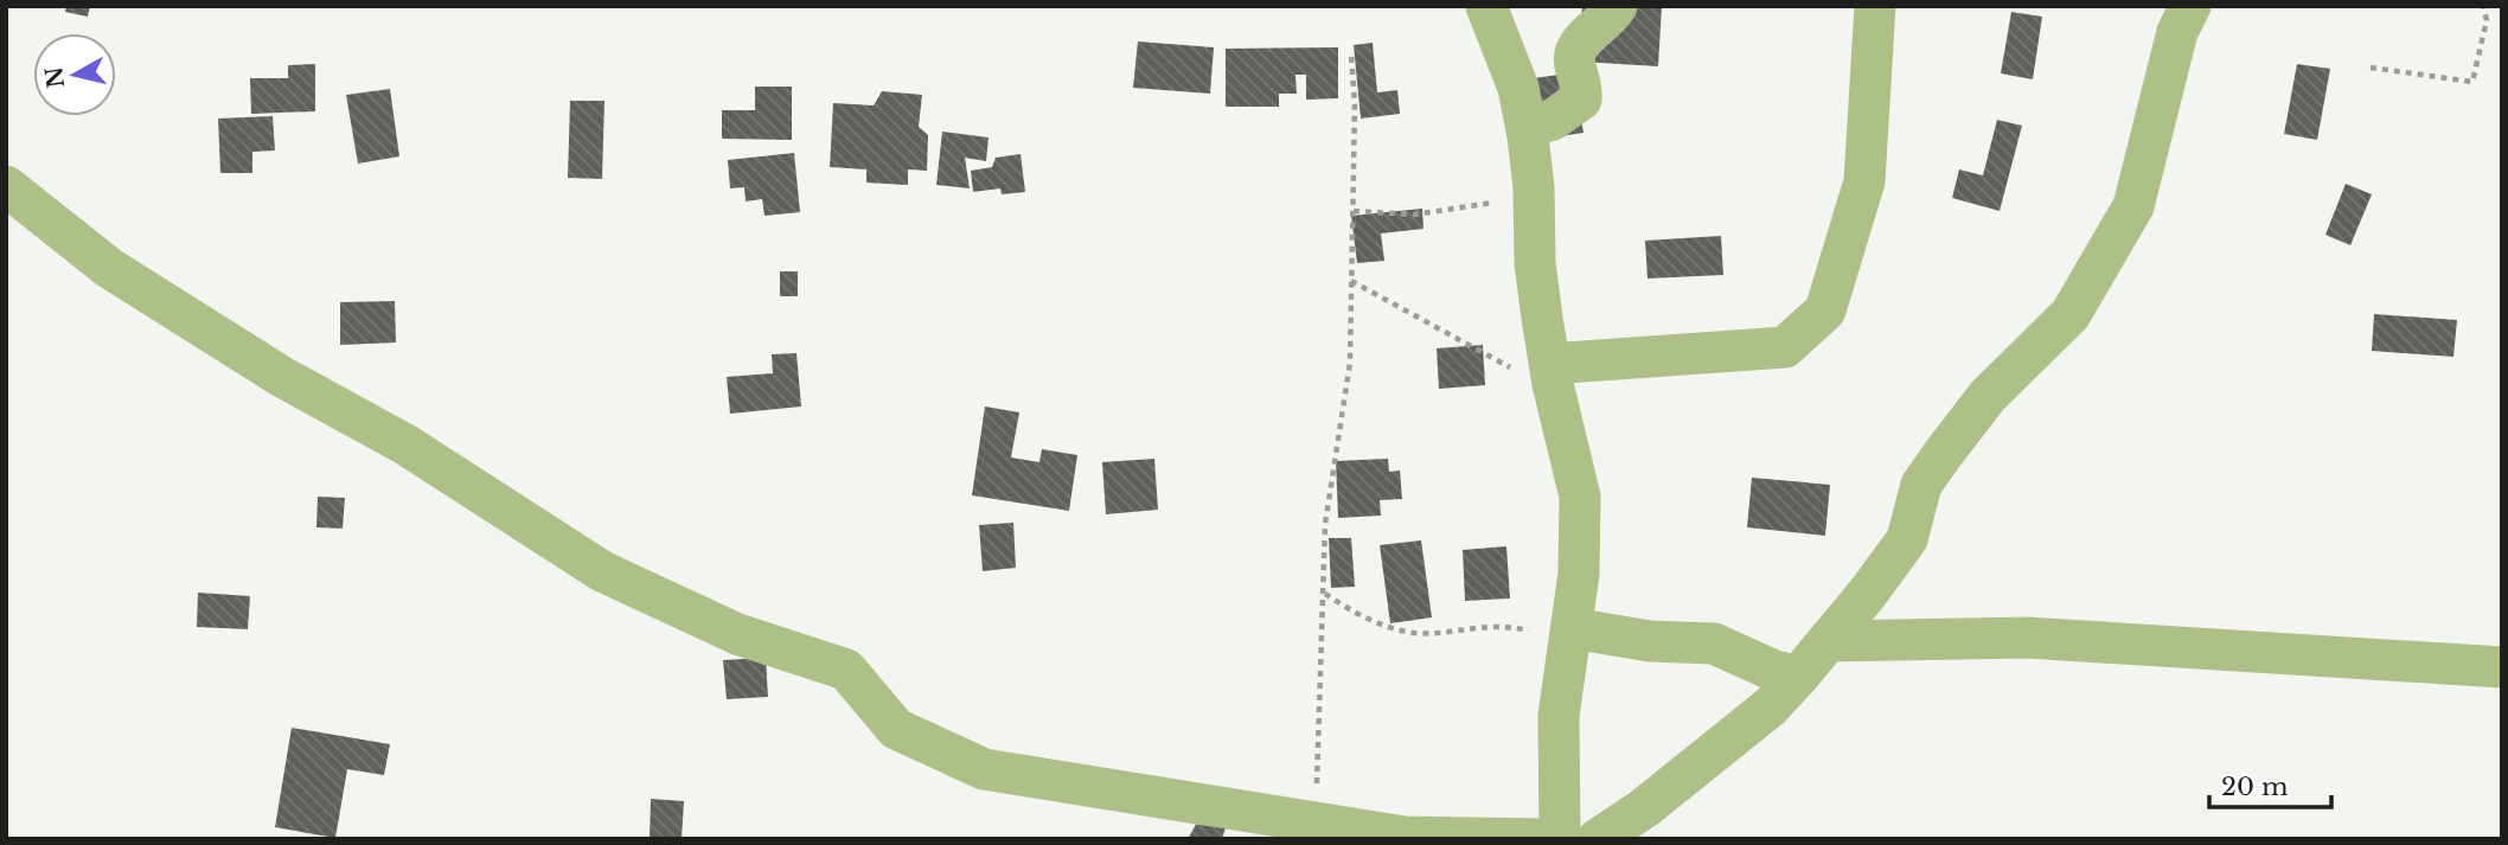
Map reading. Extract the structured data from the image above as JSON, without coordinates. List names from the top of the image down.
{
  "scale_bar": "20 m",
  "north": "left"
}
